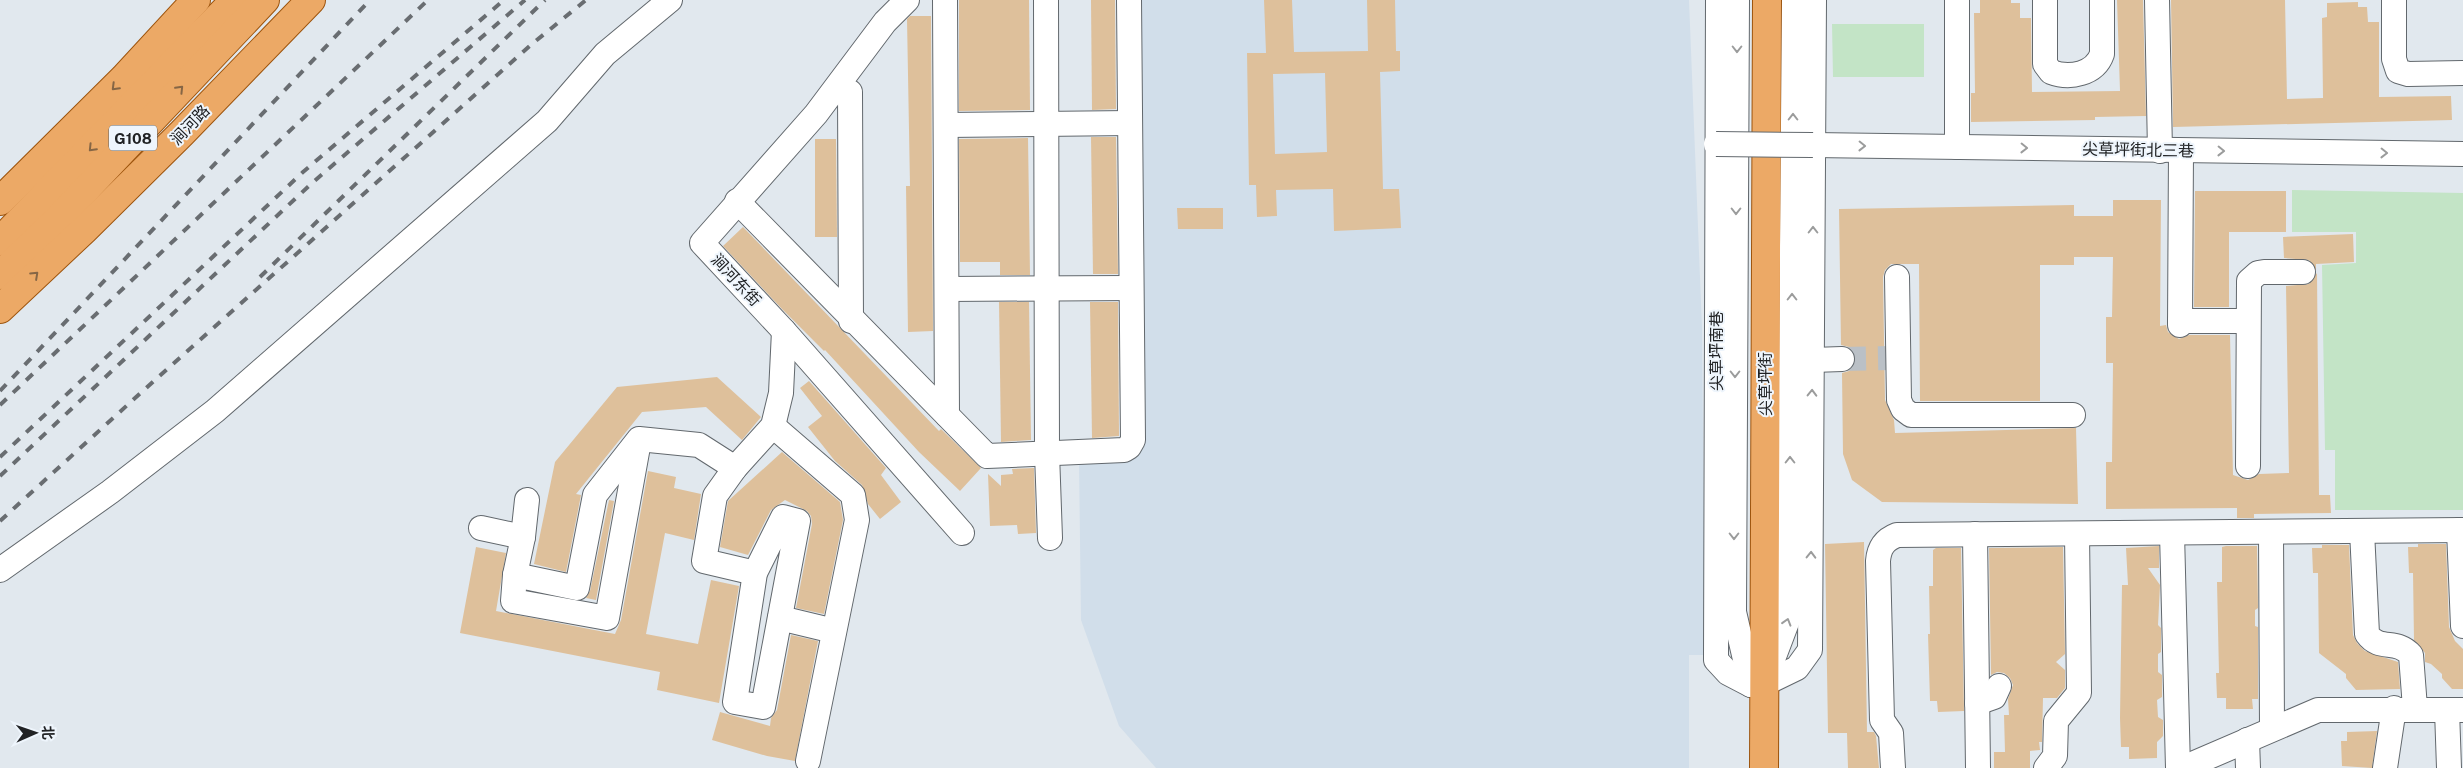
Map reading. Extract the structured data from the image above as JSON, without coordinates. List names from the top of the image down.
{
  "streets": {
    "main road": ["涧河路", "G108", "尖草坪街"],
    "street": ["尖草坪街北三巷", "涧河东街", "尖草坪南巷"]
  },
  "crossings": [
    ["尖草坪街北三巷", "尖草坪南巷"],
    ["尖草坪南巷", "尖草坪街"]
  ],
  "one_way": ["尖草坪街北三巷"],
  "north": "right"
}
